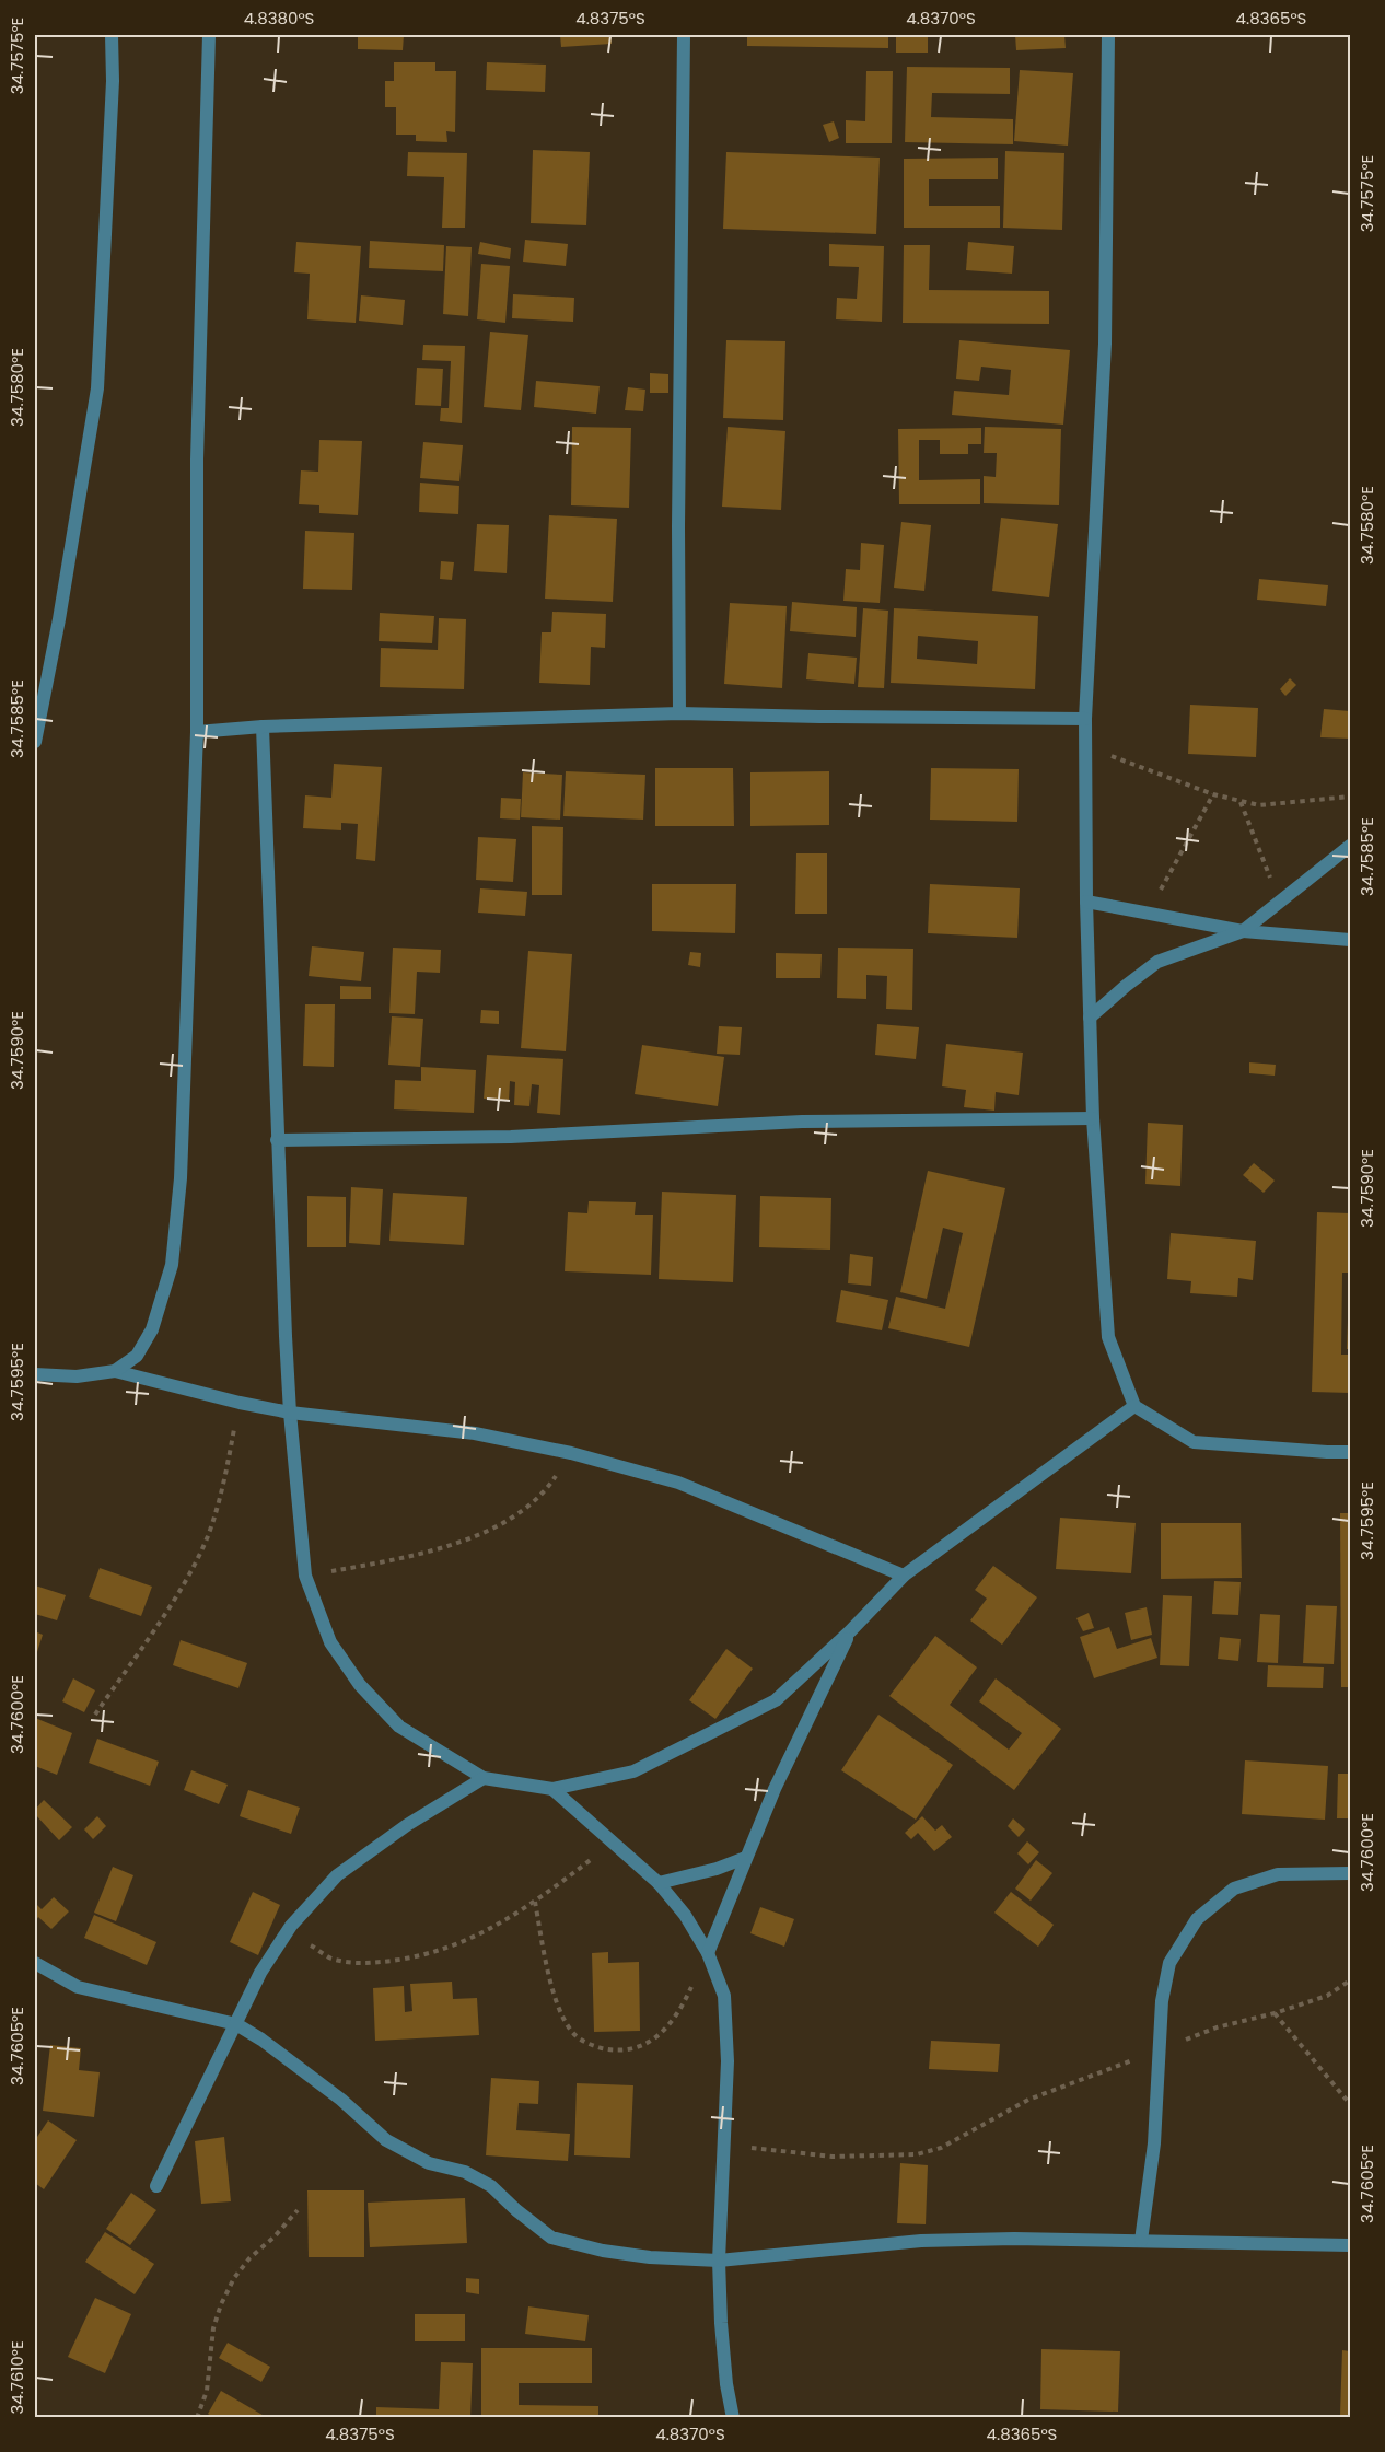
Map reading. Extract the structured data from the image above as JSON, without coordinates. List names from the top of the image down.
{
  "coordinates": [
    "4.8380°S",
    "4.8375°S",
    "4.8370°S",
    "4.8365°S",
    "34.7575°E",
    "34.7580°E",
    "34.7585°E",
    "34.7590°E",
    "34.7595°E",
    "34.7600°E",
    "34.7605°E",
    "34.7610°E"
  ]
}
